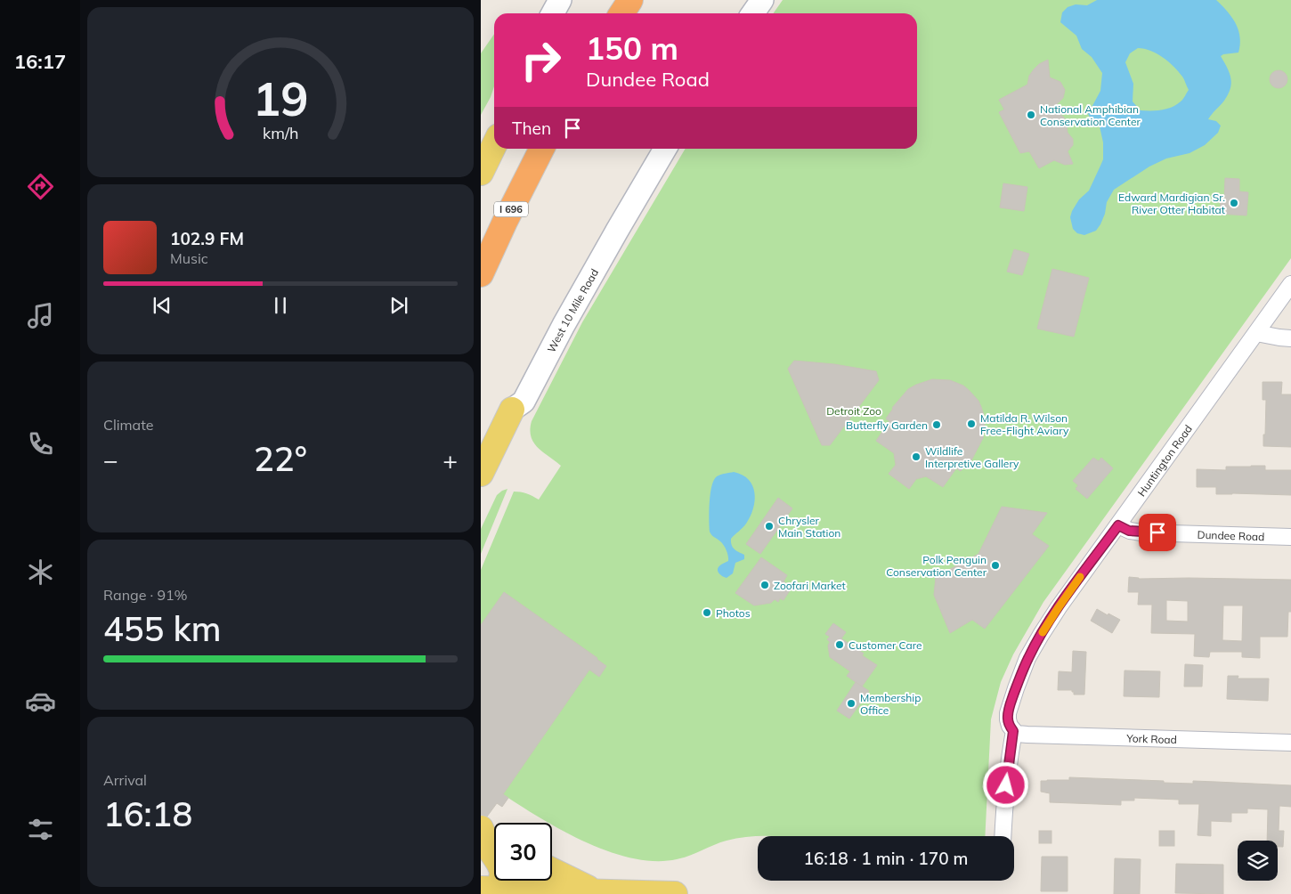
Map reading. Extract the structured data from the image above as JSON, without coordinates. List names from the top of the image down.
{
  "streets": {
    "highway": ["I 696"],
    "main road": ["West 10 Mile Road"],
    "street": ["Huntington Road", "Dundee Road", "York Road"]
  },
  "crossings": [
    ["Huntington Road", "Dundee Road"],
    ["Huntington Road", "York Road"]
  ],
  "parks": ["Detroit Zoo"],
  "places": [
    "National Amphibian Conservation Center",
    "Edward Mardigian Sr. River Otter Habitat",
    "Matilda R. Wilson Free-Flight Aviary",
    "Butterfly Garden",
    "Wildlife Interpretive Gallery",
    "Chrysler Main Station",
    "Polk Penguin Conservation Center",
    "Zoofari Market",
    "Photos",
    "Customer Care",
    "Membership Office"
  ],
  "page": {
    "tabs": "16:17",
    "turn": ["150 m", "Dundee Road"],
    "then": "Then",
    "song": ["102.9 FM", "Music"],
    "tile": [
      "Climate",
      ["Range · 91%", "455 km"],
      ["Arrival", "16:18"]
    ],
    "heat": ["−", "22°", "+"],
    "limit": "30",
    "trip": "16:18 · 1 min · 170 m",
    "gauge": ["19", "km/h"]
  }
}
